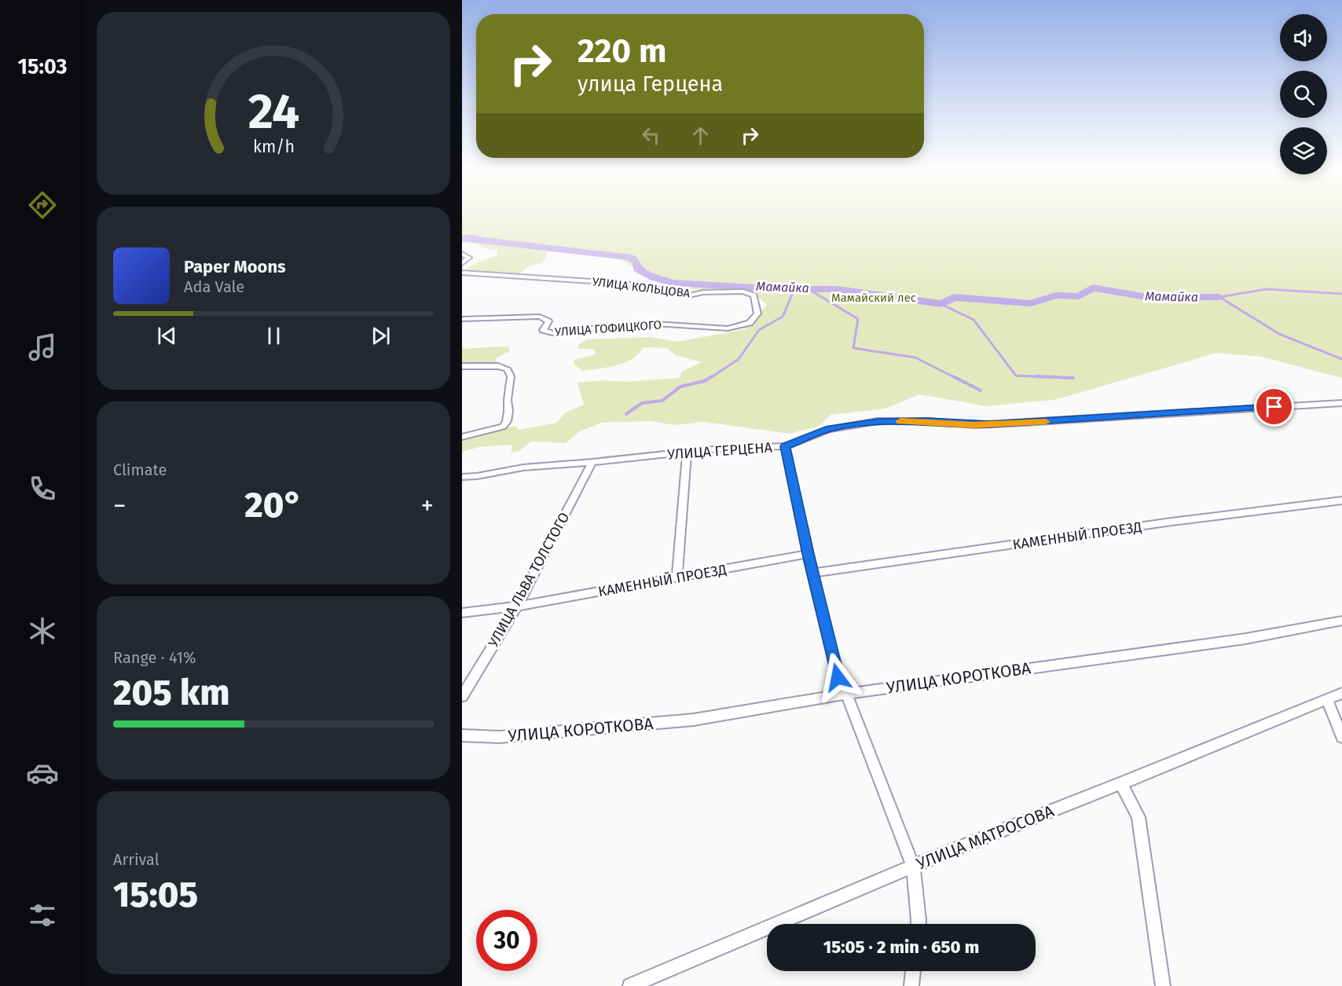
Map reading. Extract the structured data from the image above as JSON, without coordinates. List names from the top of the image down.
{
  "streets": {
    "street": [
      "УЛИЦА КОЛЬЦОВА",
      "УЛИЦА ГОФИЦКОГО",
      "УЛИЦА ГЕРЦЕНА",
      "КАМЕННЫЙ ПРОЕЗД",
      "УЛИЦА ЛЬВА ТОЛСТОГО",
      "УЛИЦА КОРОТКОВА",
      "УЛИЦА МАТРОСОВА"
    ]
  },
  "crossings": [
    ["УЛИЦА КОЛЬЦОВА", "УЛИЦА ГОФИЦКОГО"],
    ["УЛИЦА ГЕРЦЕНА", "УЛИЦА ЛЬВА ТОЛСТОГО"],
    ["КАМЕННЫЙ ПРОЕЗД", "УЛИЦА ЛЬВА ТОЛСТОГО"]
  ],
  "water": ["Мамайка"],
  "parks": ["Мамайский лес"],
  "page": {
    "tabs": "15:03",
    "turn": ["220 m", "улица Герцена"],
    "song": ["Paper Moons", "Ada Vale"],
    "tile": [
      "Climate",
      ["Range · 41%", "205 km"],
      ["Arrival", "15:05"]
    ],
    "heat": ["−", "20°", "+"],
    "limit": "30",
    "trip": "15:05 · 2 min · 650 m",
    "gauge": ["24", "km/h"]
  }
}
